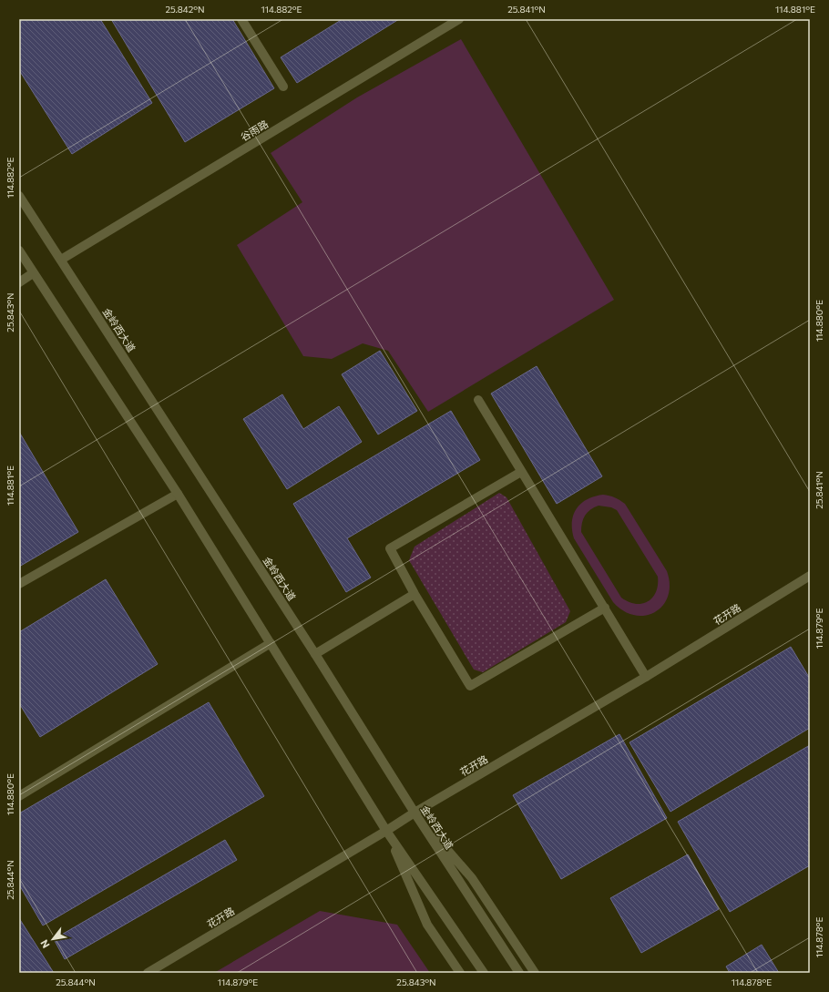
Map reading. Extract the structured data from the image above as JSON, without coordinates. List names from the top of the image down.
{
  "streets": {
    "street": ["谷雨路", "金岭西大道", "花开路"]
  },
  "crossings": [
    ["谷雨路", "金岭西大道"],
    ["金岭西大道", "花开路"]
  ],
  "north": "bottom left",
  "coordinates": [
    "25.842°N",
    "114.882°E",
    "25.841°N",
    "114.881°E",
    "25.843°N",
    "114.880°E",
    "114.879°E",
    "25.844°N",
    "114.878°E"
  ]
}
